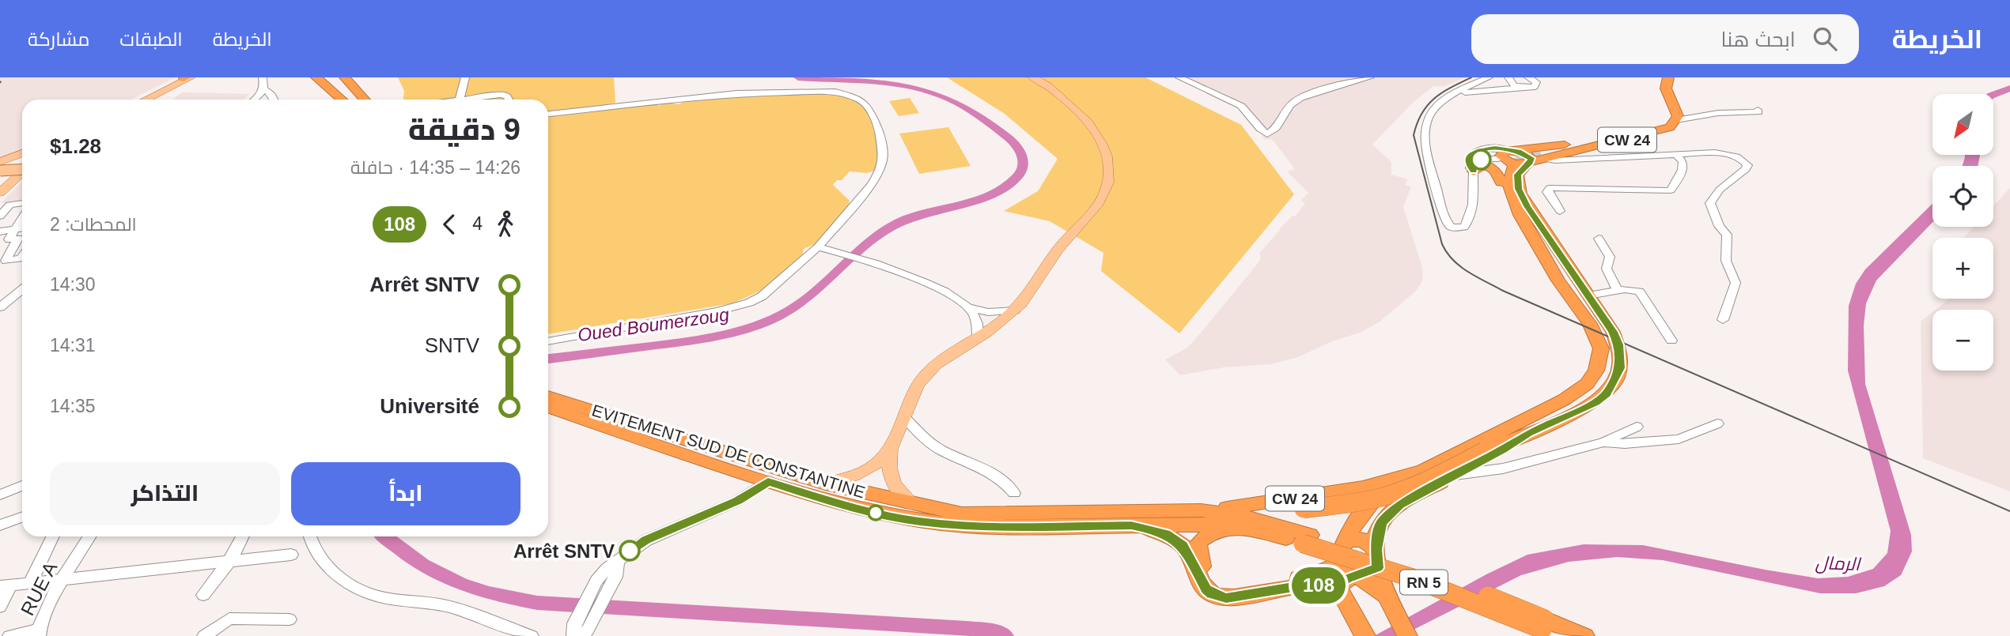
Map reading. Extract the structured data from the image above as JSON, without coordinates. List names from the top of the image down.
{
  "streets": {
    "highway": ["CW 24", "EVITEMENT SUD DE CONSTANTINE", "RN 5"],
    "street": ["RUE A"]
  },
  "crossings": [
    ["CW 24", "EVITEMENT SUD DE CONSTANTINE"],
    ["CW 24", "RN 5"],
    ["EVITEMENT SUD DE CONSTANTINE", "RN 5"]
  ],
  "water": ["Oued Boumerzoug", "الرمال"],
  "places": ["Arrêt SNTV"],
  "lines": ["bus line 108"],
  "north": "bottom left",
  "page": {
    "header": "الخريطة",
    "search": "ابحث هنا",
    "nav": ["الخريطة", "الطبقات", "مشاركة"],
    "on_map": "108",
    "map_buttons": ["+", "−"],
    "heading": ["9 دقيقة", "14:26 – 14:35 · حافلة", "$1.28"],
    "legs": ["4", "108", "المحطات: 2"],
    "list": [
      {
        "name": "Arrêt SNTV",
        "value": "14:30"
      },
      {
        "name": "SNTV",
        "value": "14:31"
      },
      {
        "name": "Université",
        "value": "14:35"
      }
    ],
    "buttons": ["ابدأ", "التذاكر"]
  }
}
